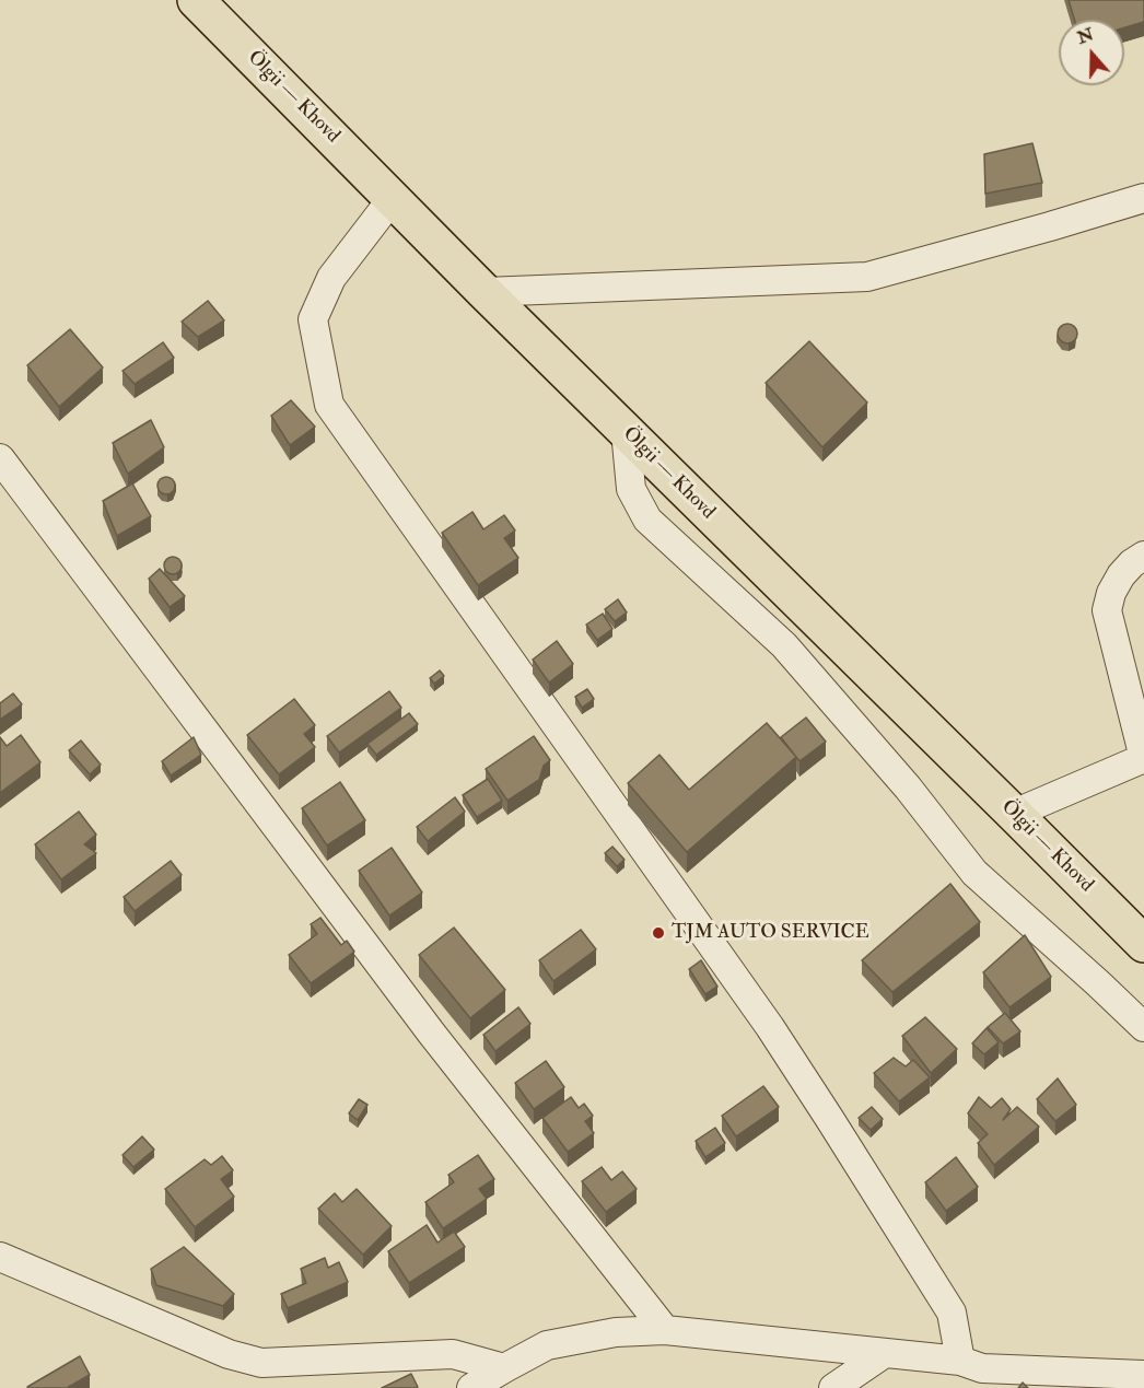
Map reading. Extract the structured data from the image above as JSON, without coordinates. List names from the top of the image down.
{
  "streets": {
    "highway": ["Ölgii — Khovd"]
  },
  "places": ["TJM AUTO SERVICE"],
  "north": "top"
}
